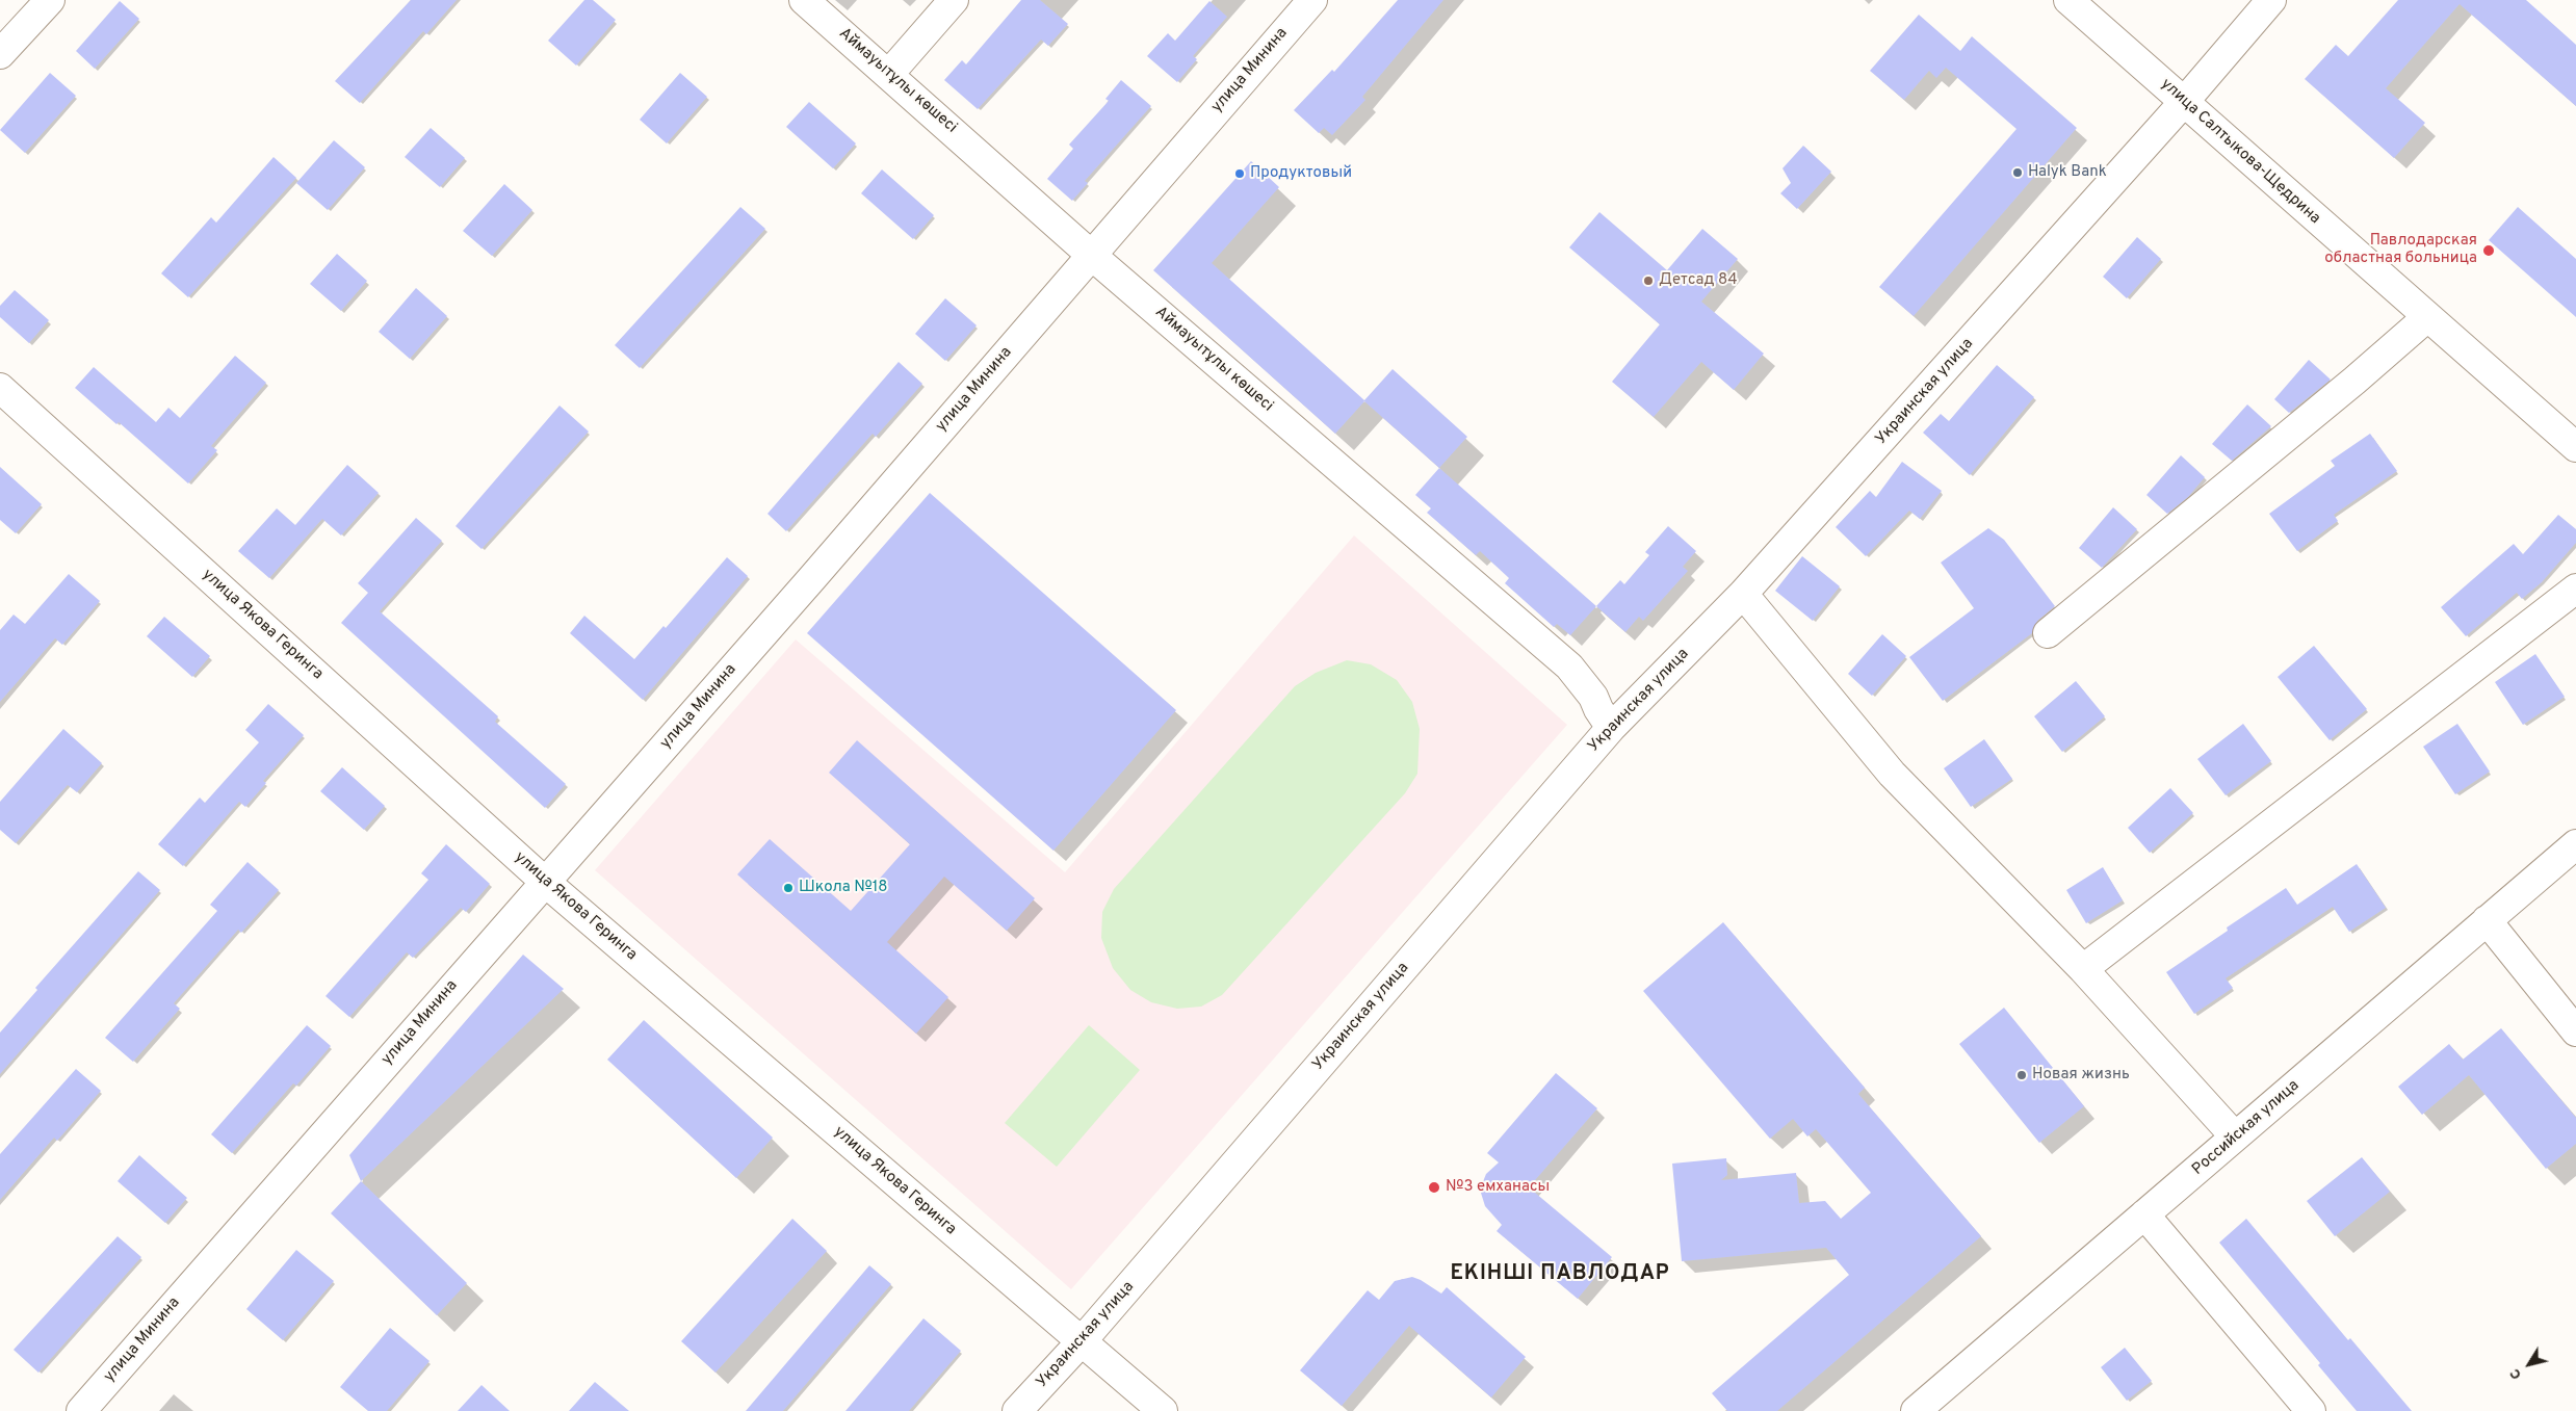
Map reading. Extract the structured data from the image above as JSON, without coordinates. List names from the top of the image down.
{
  "streets": {
    "street": [
      "улица Минина",
      "Аймауытұлы көшесі",
      "улица Салтыкова-Щедрина",
      "Украинская улица",
      "улица Якова Геринга",
      "Российская улица"
    ]
  },
  "crossings": [
    ["улица Минина", "Аймауытұлы көшесі"],
    ["улица Минина", "улица Якова Геринга"],
    ["Аймауытұлы көшесі", "Украинская улица"],
    ["улица Салтыкова-Щедрина", "Украинская улица"],
    ["Украинская улица", "улица Якова Геринга"]
  ],
  "districts": ["ЕКІНШІ ПАВЛОДАР"],
  "places": [
    "Halyk Bank",
    "Продуктовый",
    "Павлодарская областная больница",
    "Детсад 84",
    "Школа №18",
    "Новая жизнь",
    "№3 емханасы"
  ],
  "north": "bottom left"
}
